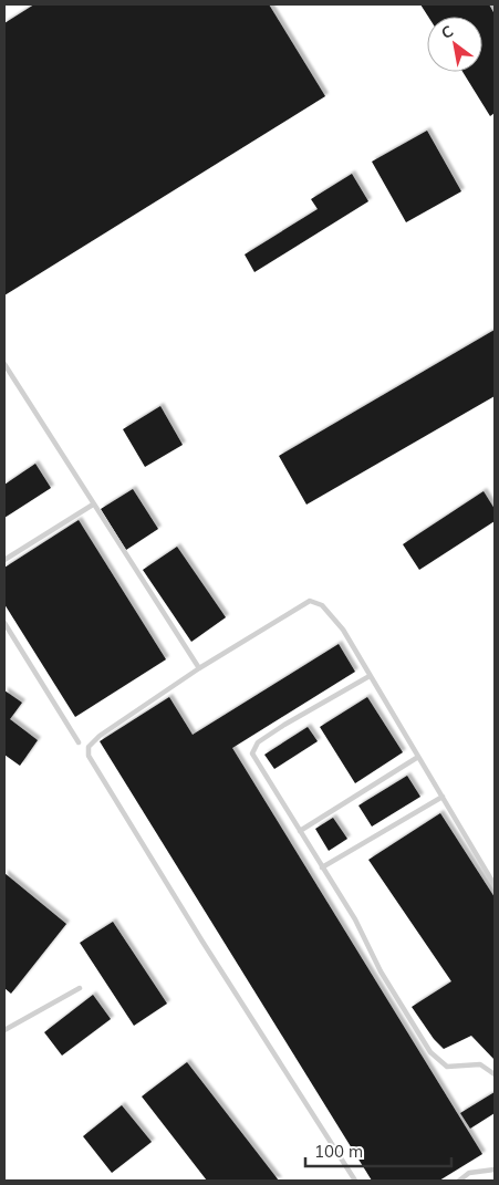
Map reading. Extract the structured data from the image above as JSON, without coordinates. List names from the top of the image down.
{
  "scale_bar": "100 m",
  "north": "top left"
}
